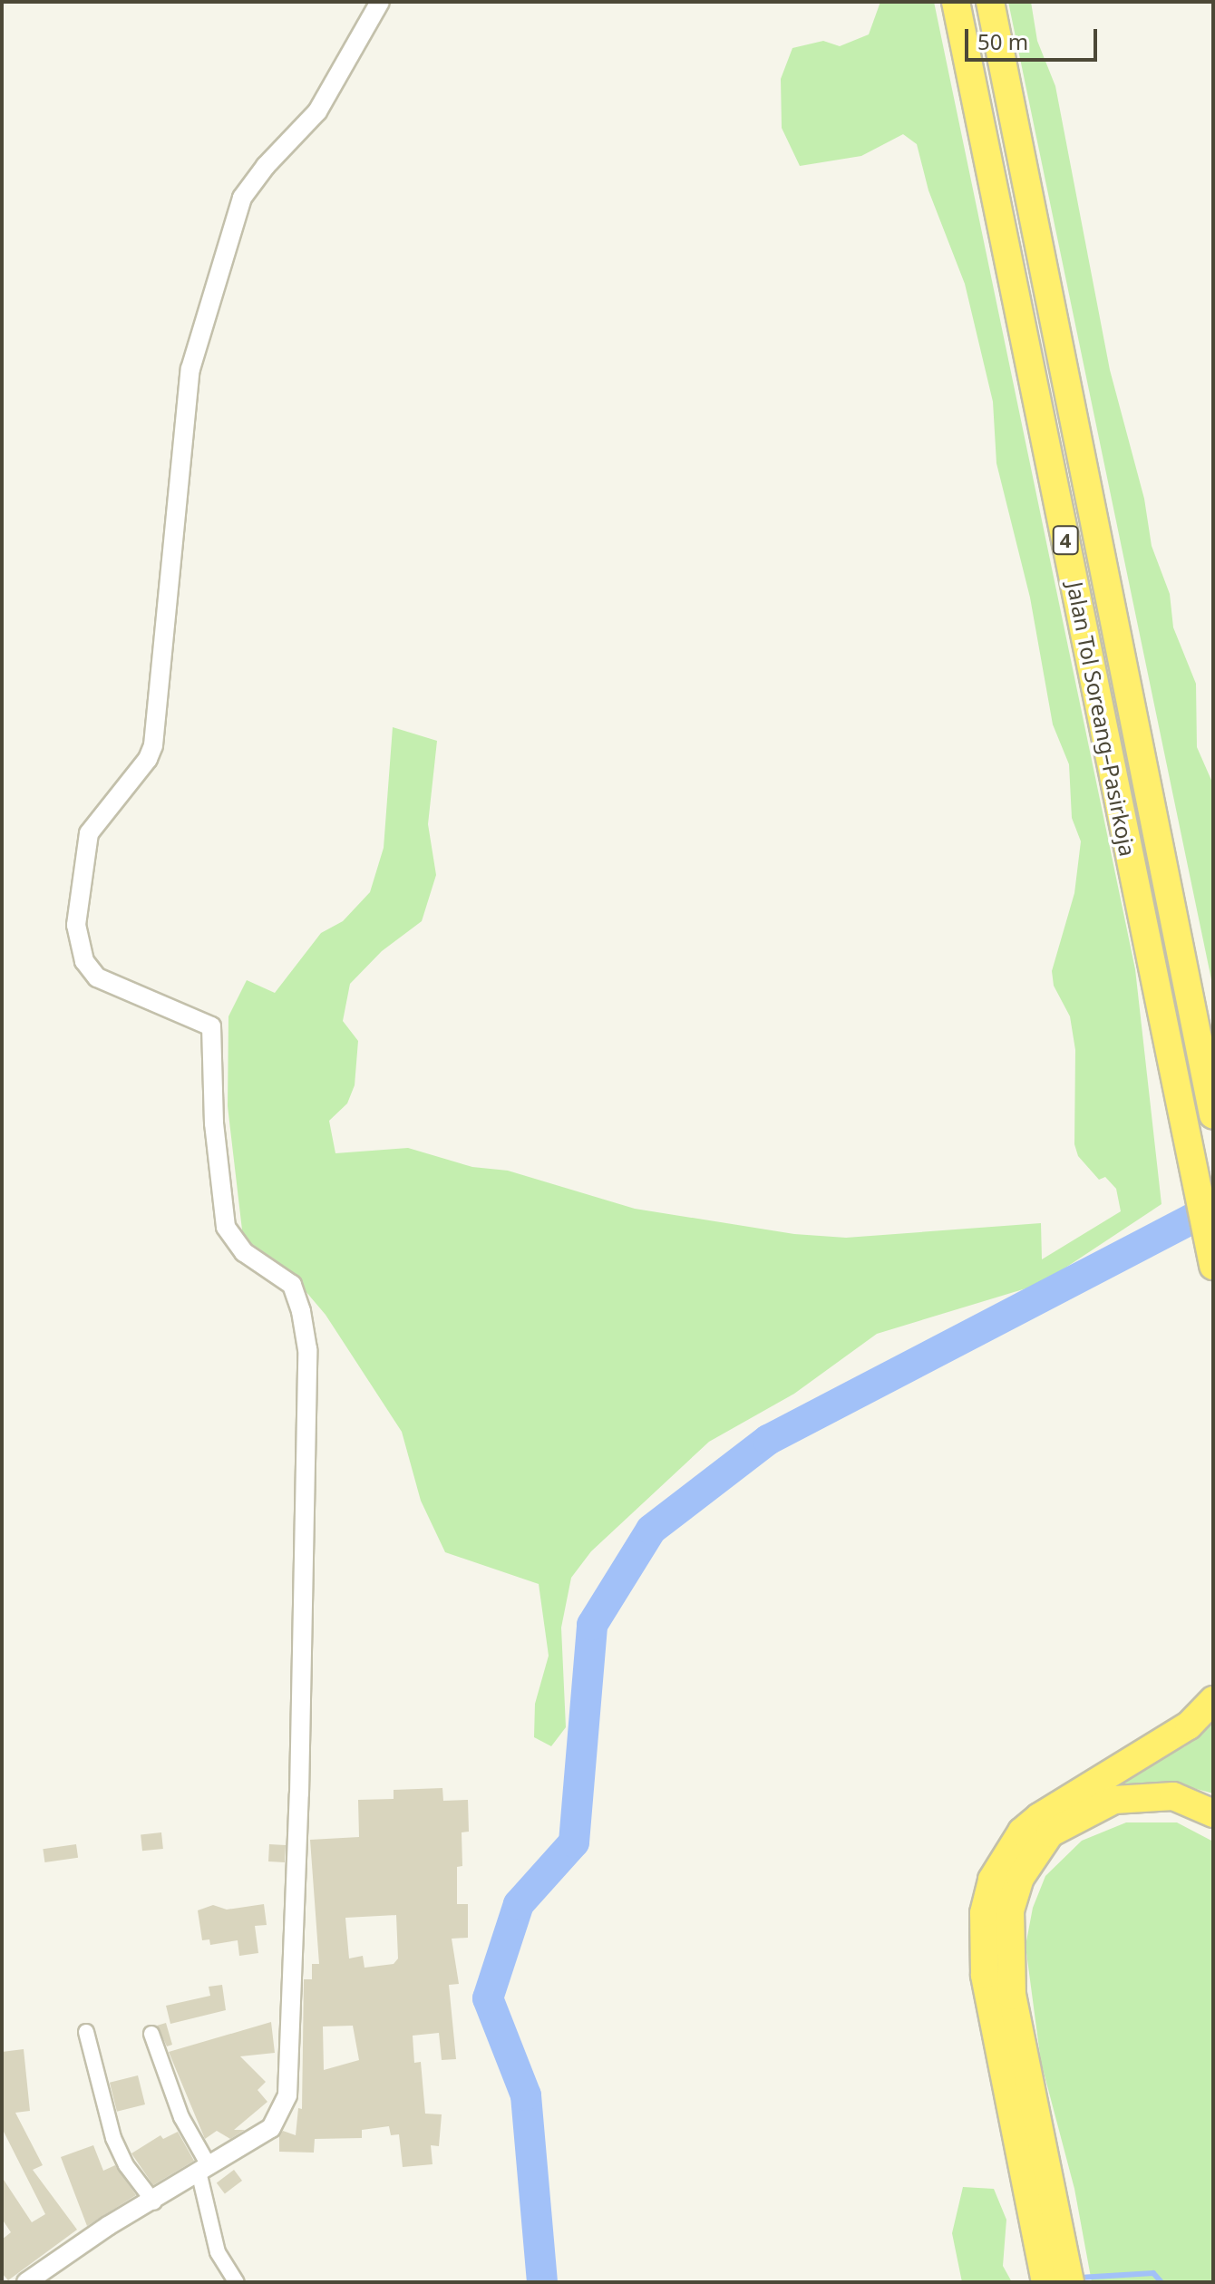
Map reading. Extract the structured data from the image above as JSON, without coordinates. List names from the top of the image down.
{
  "streets": {
    "highway": ["4", "Jalan Tol Soreang–Pasirkoja"]
  },
  "scale_bar": "50 m"
}
